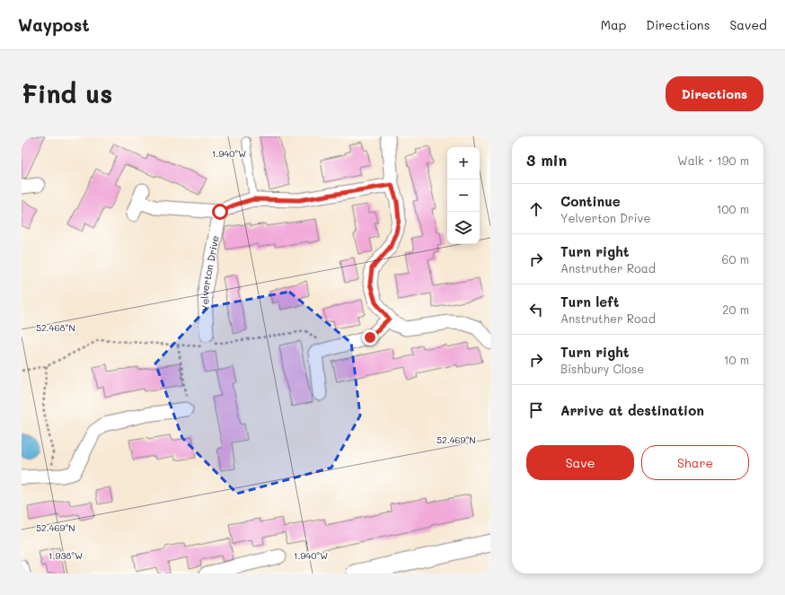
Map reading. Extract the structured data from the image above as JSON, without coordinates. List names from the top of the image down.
{
  "streets": {
    "street": ["Yelverton Drive"]
  },
  "page": {
    "header": "Waypost",
    "nav": ["Map", "Directions", "Saved"],
    "buttons": [
      "Directions",
      ["Save", "Share"]
    ],
    "title": "Find us",
    "heading": ["3 min", "Walk · 190 m"],
    "map_buttons": ["+", "−"],
    "list": [
      ["Continue", "Yelverton Drive", "100 m"],
      ["Turn right", "Anstruther Road", "60 m"],
      ["Turn left", "Anstruther Road", "20 m"],
      ["Turn right", "Bishbury Close", "10 m"],
      "Arrive at destination"
    ]
  },
  "coordinates": [
    "1.940°W",
    "52.468°N",
    "52.469°N",
    "1.938°W"
  ]
}
